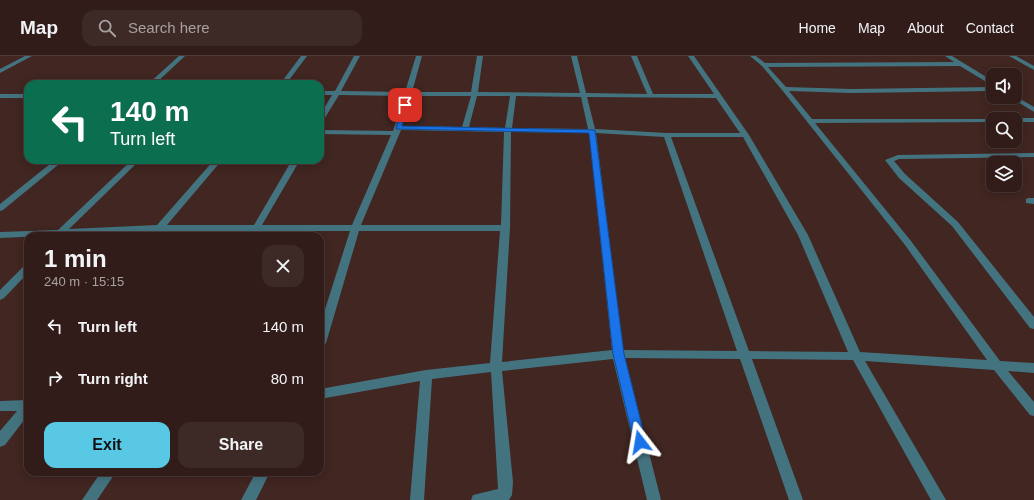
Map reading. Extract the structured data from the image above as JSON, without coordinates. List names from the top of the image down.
{
  "page": {
    "header": "Map",
    "search": "Search here",
    "nav": [
      "Home",
      "Map",
      "About",
      "Contact"
    ],
    "turn": ["140 m", "Turn left"],
    "heading": ["1 min", "240 m · 15:15"],
    "list": [
      {
        "name": "Turn left",
        "value": "140 m"
      },
      {
        "name": "Turn right",
        "value": "80 m"
      }
    ],
    "buttons": ["Exit", "Share"]
  }
}
